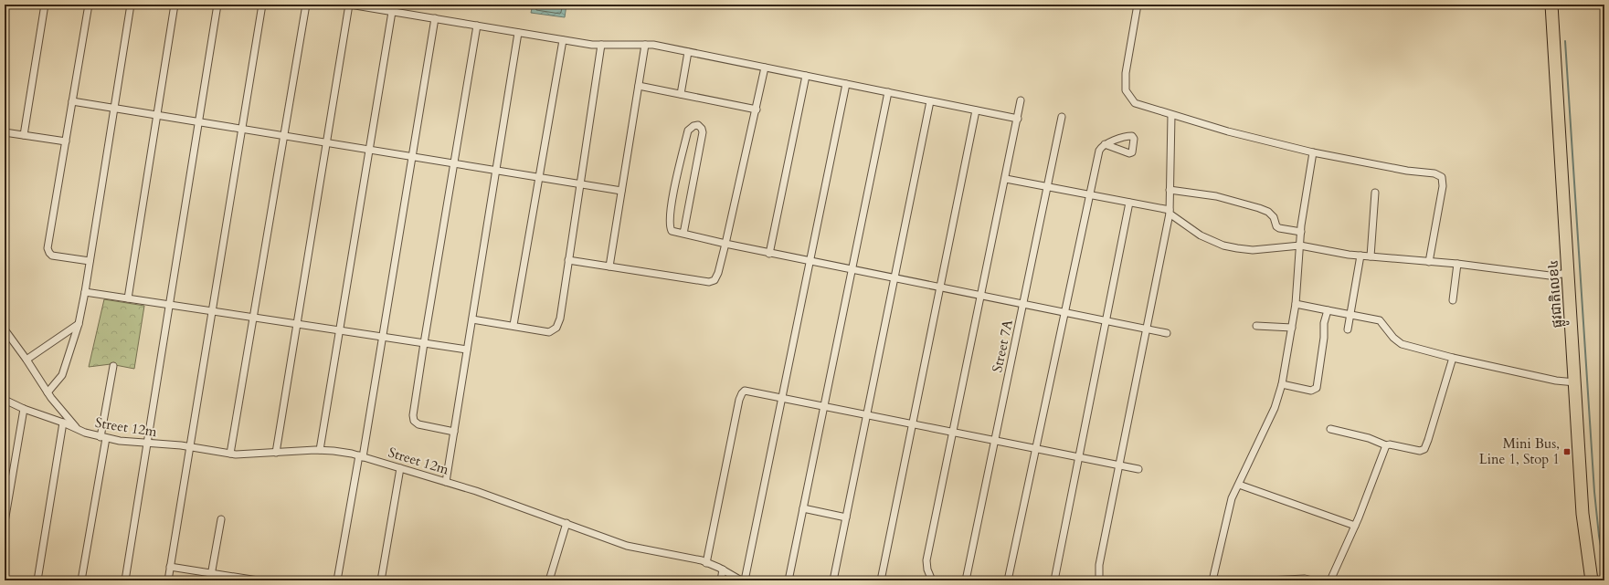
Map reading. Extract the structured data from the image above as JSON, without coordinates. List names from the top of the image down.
{
  "streets": {
    "highway": ["ផ្លូវជាតិលេខ៤"],
    "street": ["Street 7A", "Street 12m"]
  },
  "places": {
    "transit": ["Mini Bus, Line 1, Stop 1"]
  }
}
